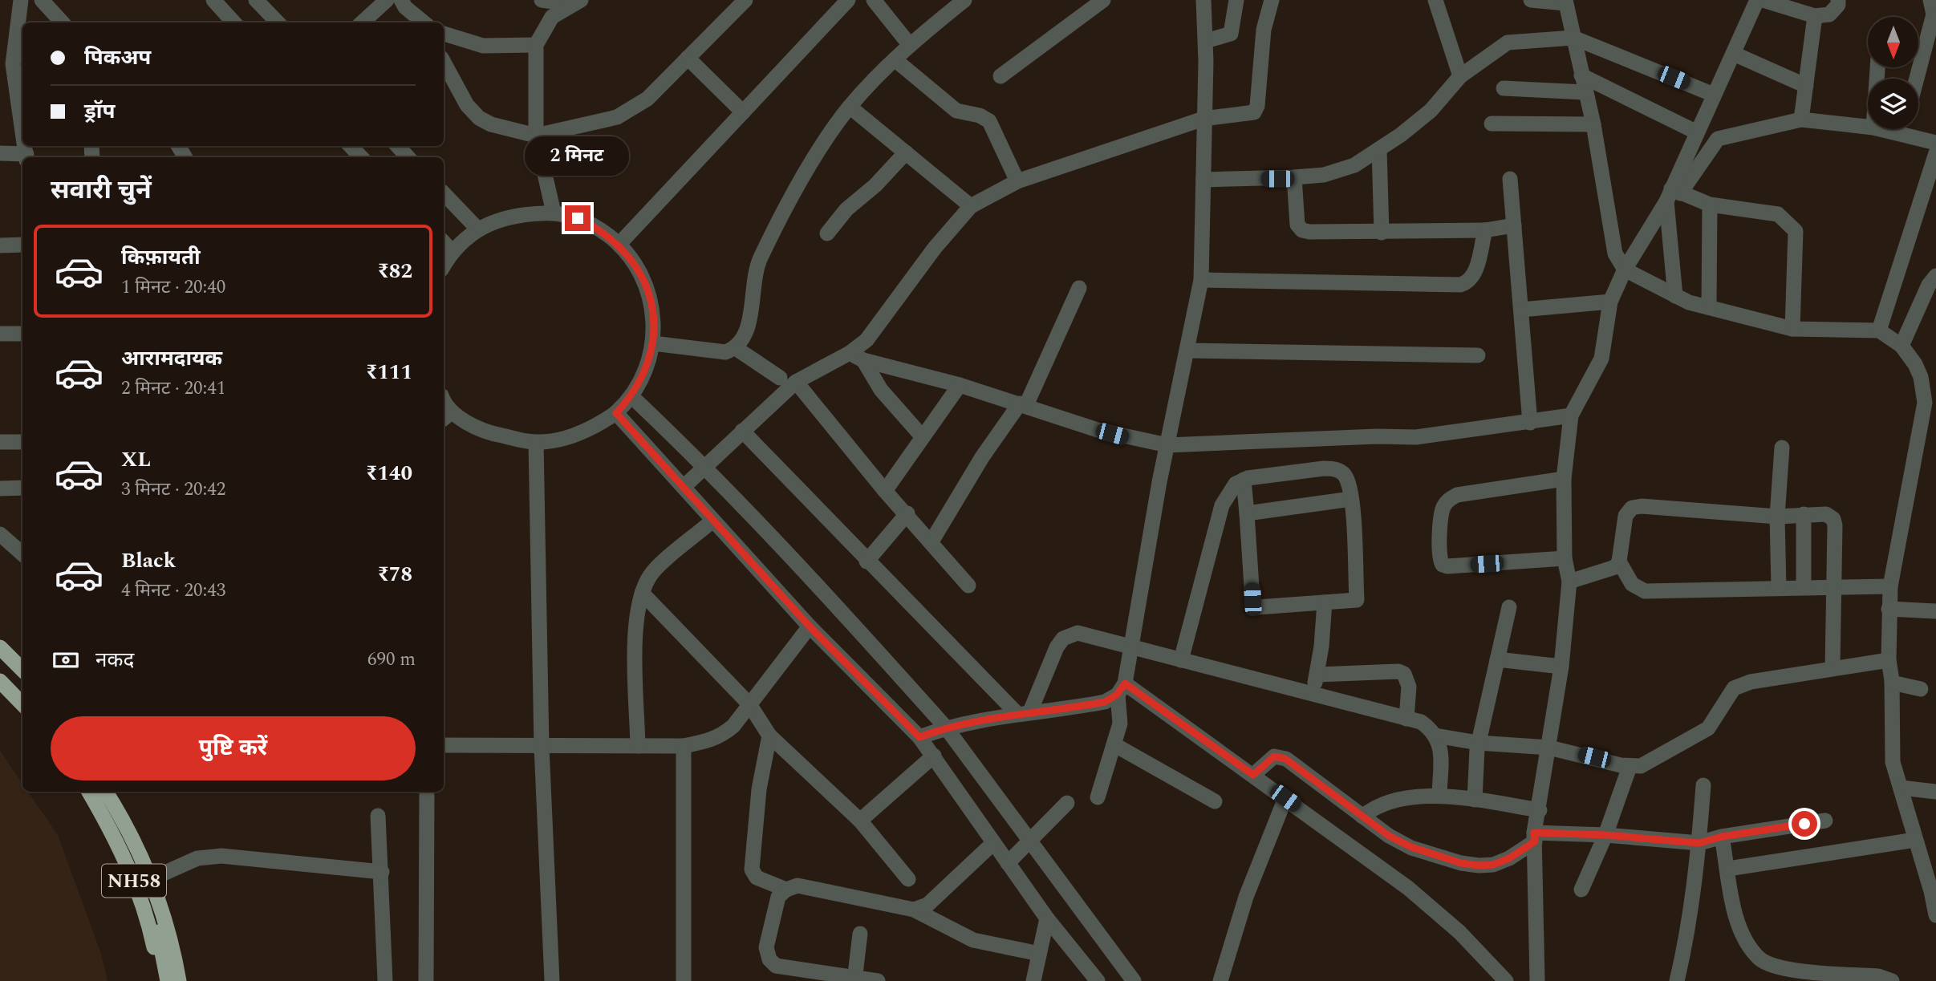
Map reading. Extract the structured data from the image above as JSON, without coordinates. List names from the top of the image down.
{
  "streets": {
    "highway": ["NH58"]
  },
  "north": "bottom",
  "page": {
    "banner": ["पिकअप", "ड्रॉप"],
    "bubble": "2 मिनट",
    "heading": "सवारी चुनें",
    "list": [
      {
        "name": "किफ़ायती",
        "note": "1 मिनट · 20:40",
        "value": "₹82"
      },
      {
        "name": "आरामदायक",
        "note": "2 मिनट · 20:41",
        "value": "₹111"
      },
      {
        "name": "XL",
        "note": "3 मिनट · 20:42",
        "value": "₹140"
      },
      {
        "name": "Black",
        "note": "4 मिनट · 20:43",
        "value": "₹78"
      }
    ],
    "pay": ["नकद", "690 m"],
    "buttons": "पुष्टि करें"
  }
}
